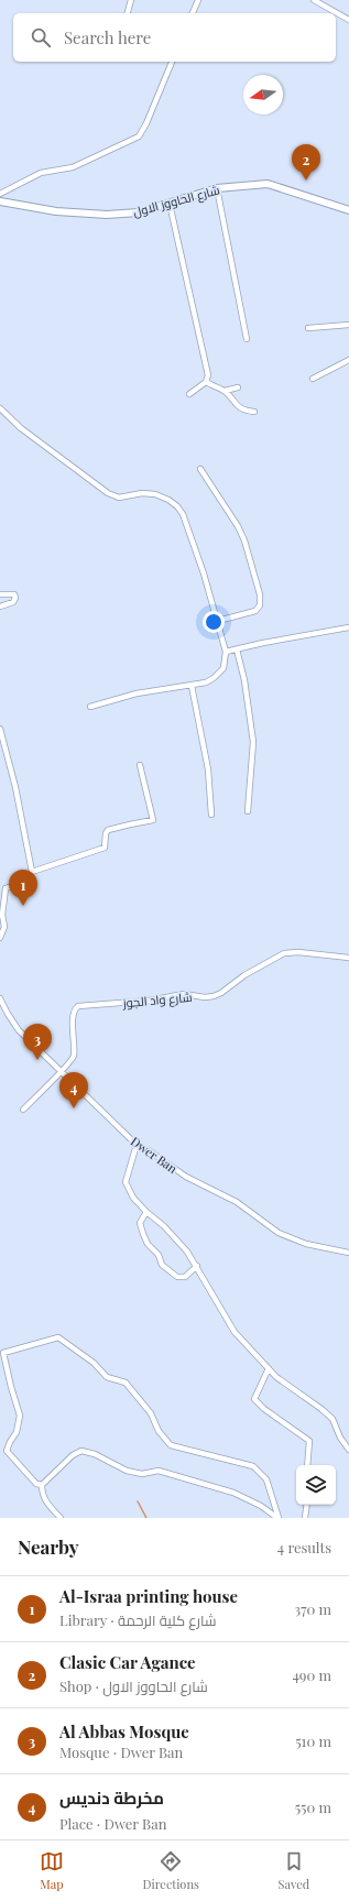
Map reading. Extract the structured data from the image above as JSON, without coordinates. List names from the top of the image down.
{
  "streets": {
    "main road": ["شارع الحاووز الاول"],
    "street": ["شارع واد الجوز", "Dwer Ban"]
  },
  "crossings": [
    ["شارع واد الجوز", "Dwer Ban"]
  ],
  "north": "left",
  "page": {
    "search": "Search here",
    "pins": [
      "2",
      "1",
      "3",
      "4"
    ],
    "heading": ["Nearby", "4 results"],
    "list": [
      {
        "mark": "1",
        "name": "Al-Israa printing house",
        "note": "Library · شارع كلية الرحمة",
        "value": "370 m"
      },
      {
        "mark": "2",
        "name": "Clasic Car Agance",
        "note": "Shop · شارع الحاووز الاول",
        "value": "490 m"
      },
      {
        "mark": "3",
        "name": "Al Abbas Mosque",
        "note": "Mosque · Dwer Ban",
        "value": "510 m"
      },
      {
        "mark": "4",
        "name": "مخرطة دنديس",
        "note": "Place · Dwer Ban",
        "value": "550 m"
      }
    ],
    "nav": ["Map", "Directions", "Saved"]
  }
}
